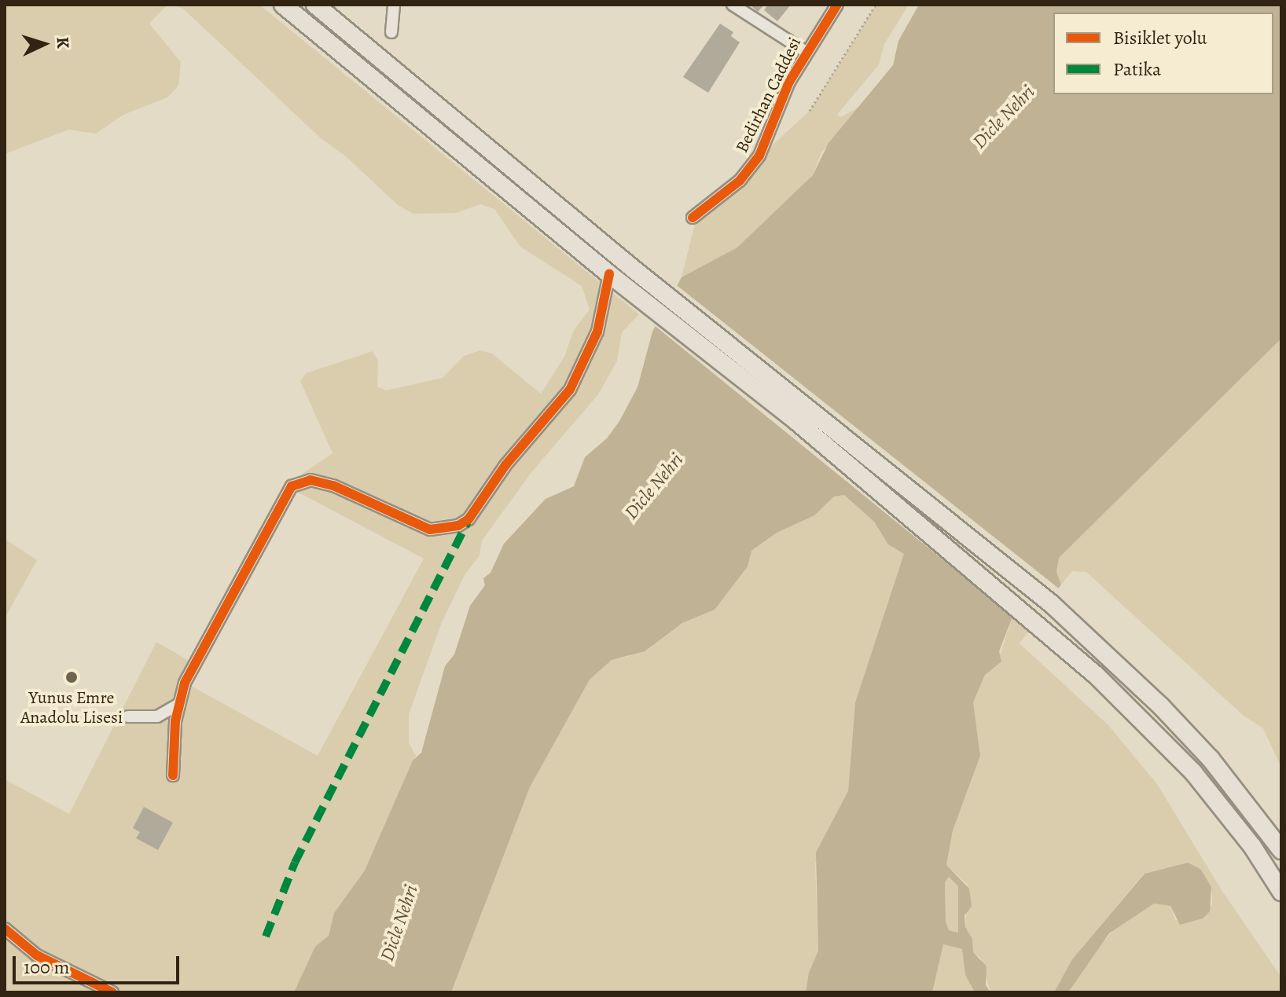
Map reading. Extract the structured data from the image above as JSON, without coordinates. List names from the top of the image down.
{
  "streets": {
    "street": ["Bedirhan Caddesi"]
  },
  "water": ["Dicle Nehri"],
  "places": ["Yunus Emre Anadolu Lisesi"],
  "legend": ["Bisiklet yolu", "Patika"],
  "scale_bar": "100 m",
  "north": "right"
}
